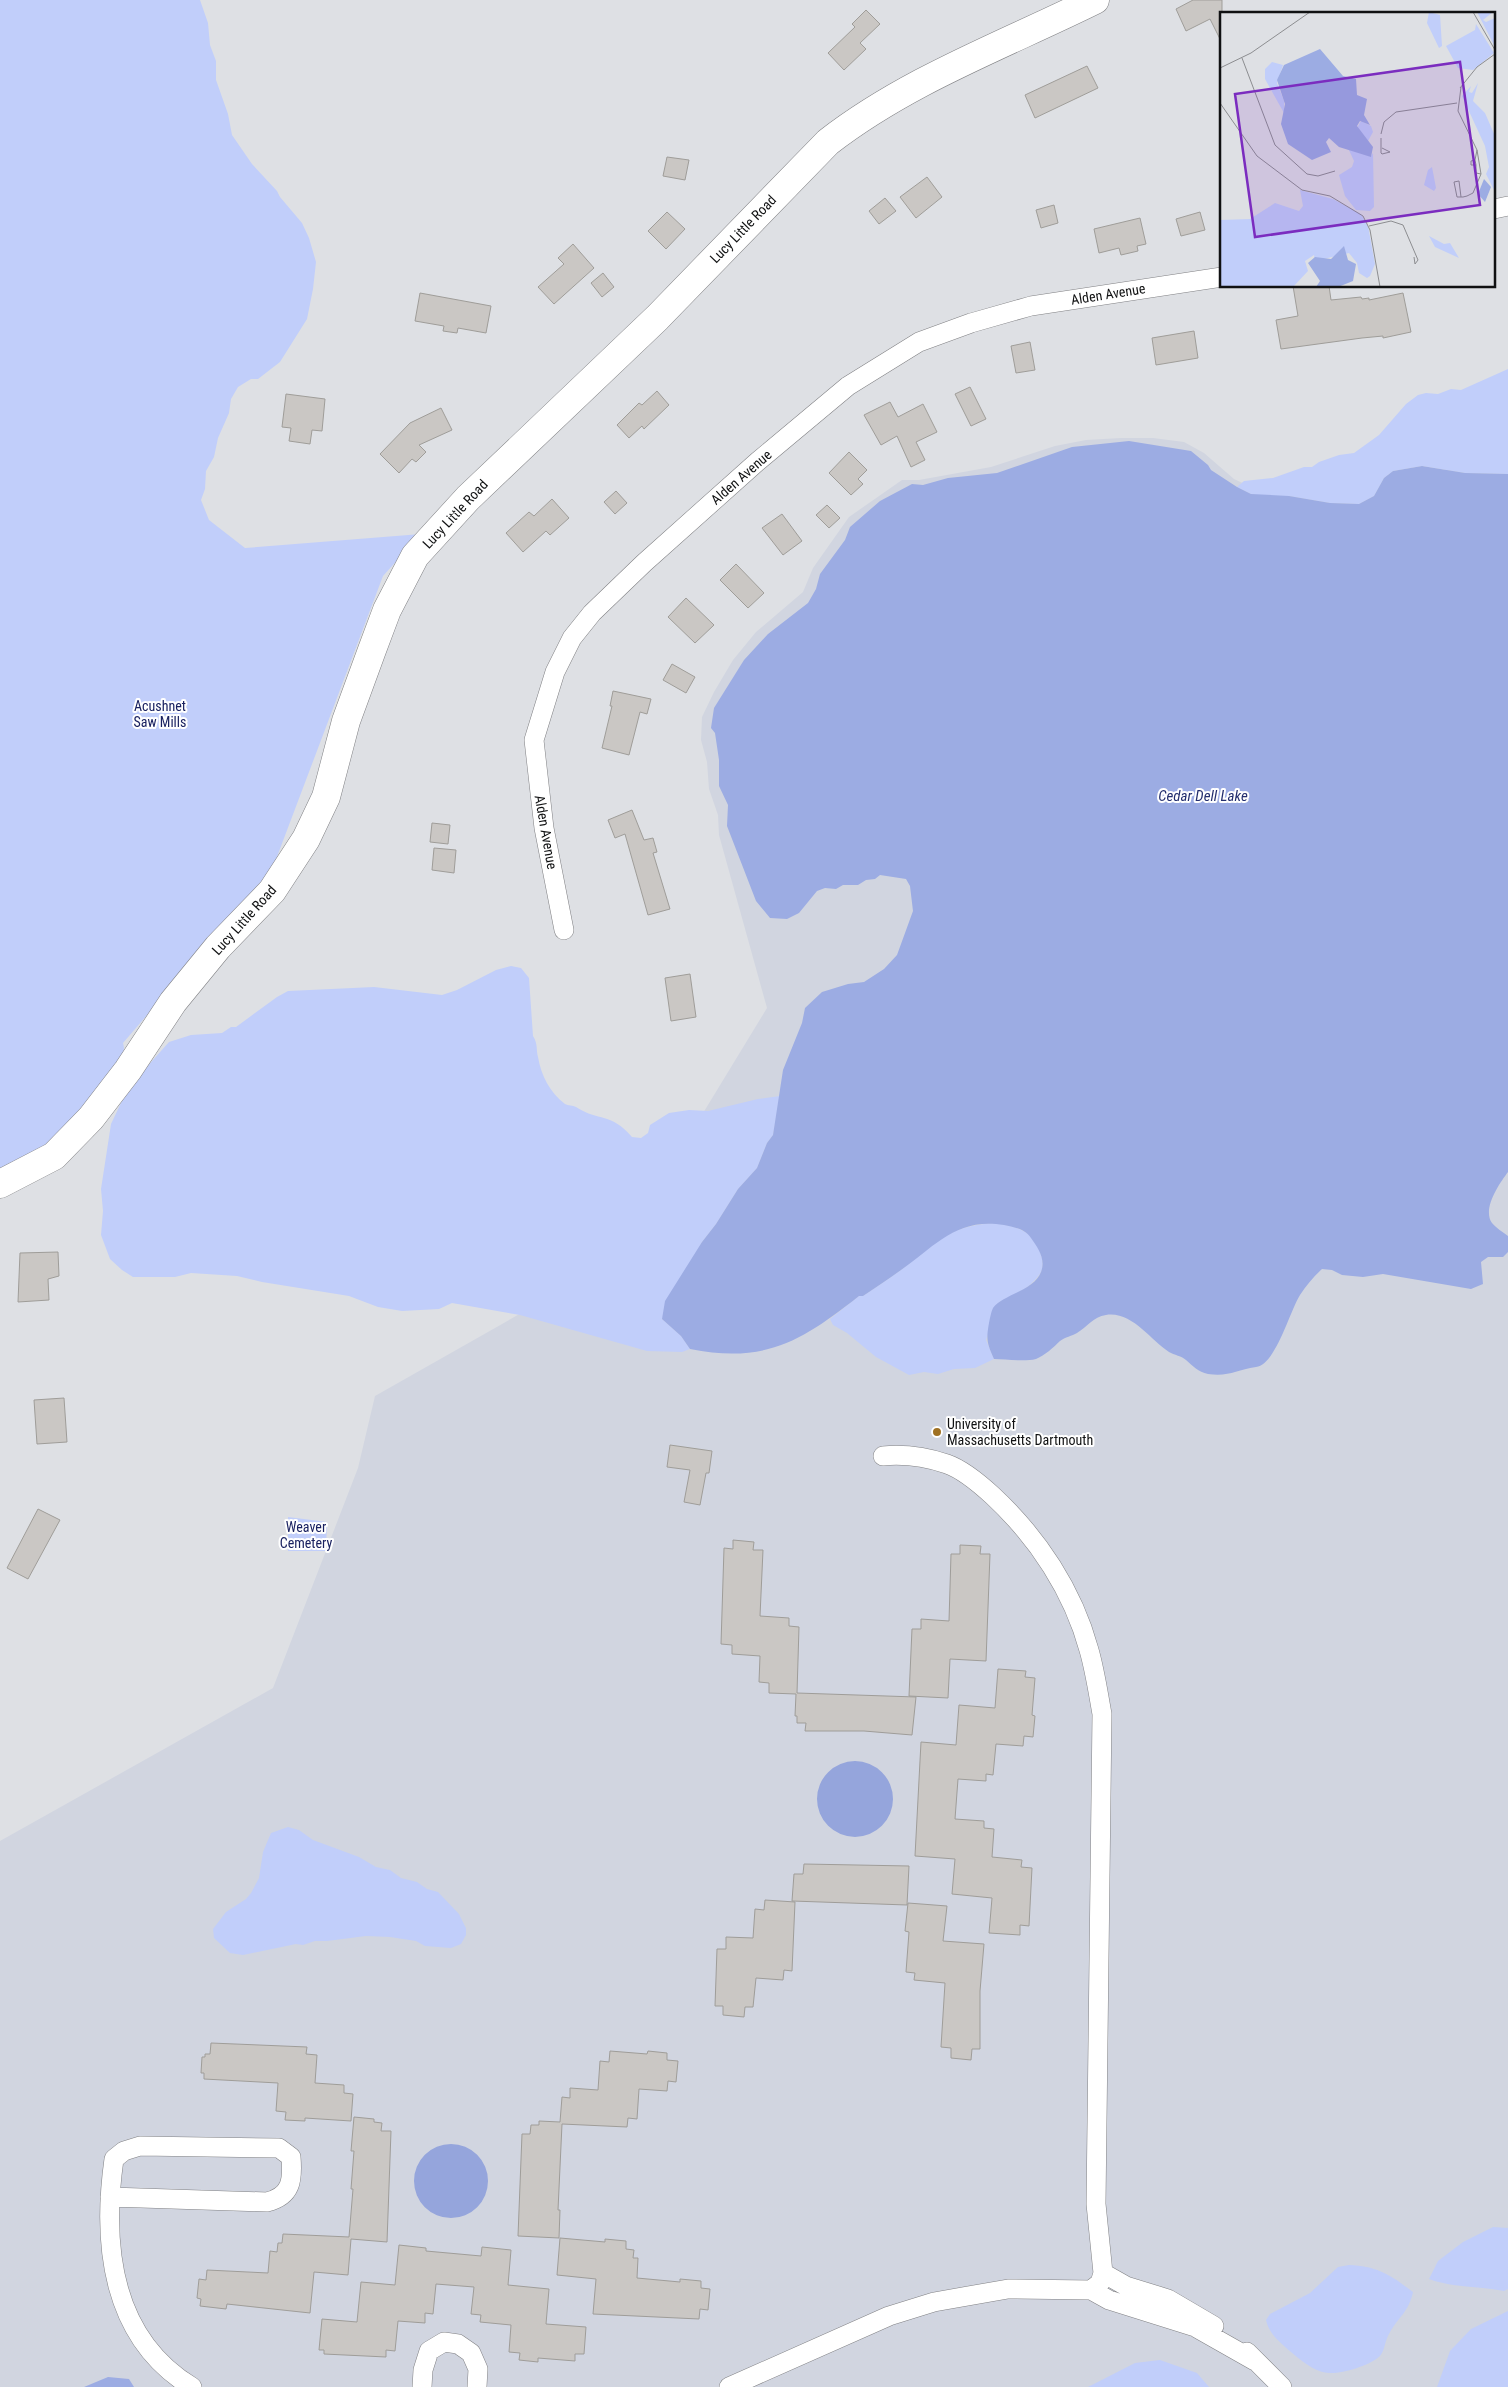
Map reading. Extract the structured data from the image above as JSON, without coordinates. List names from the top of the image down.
{
  "streets": {
    "street": ["Lucy Little Road", "Alden Avenue"]
  },
  "water": ["Cedar Dell Lake"],
  "parks": ["Acushnet Saw Mills", "Weaver Cemetery"],
  "places": ["University of Massachusetts Dartmouth"]
}
